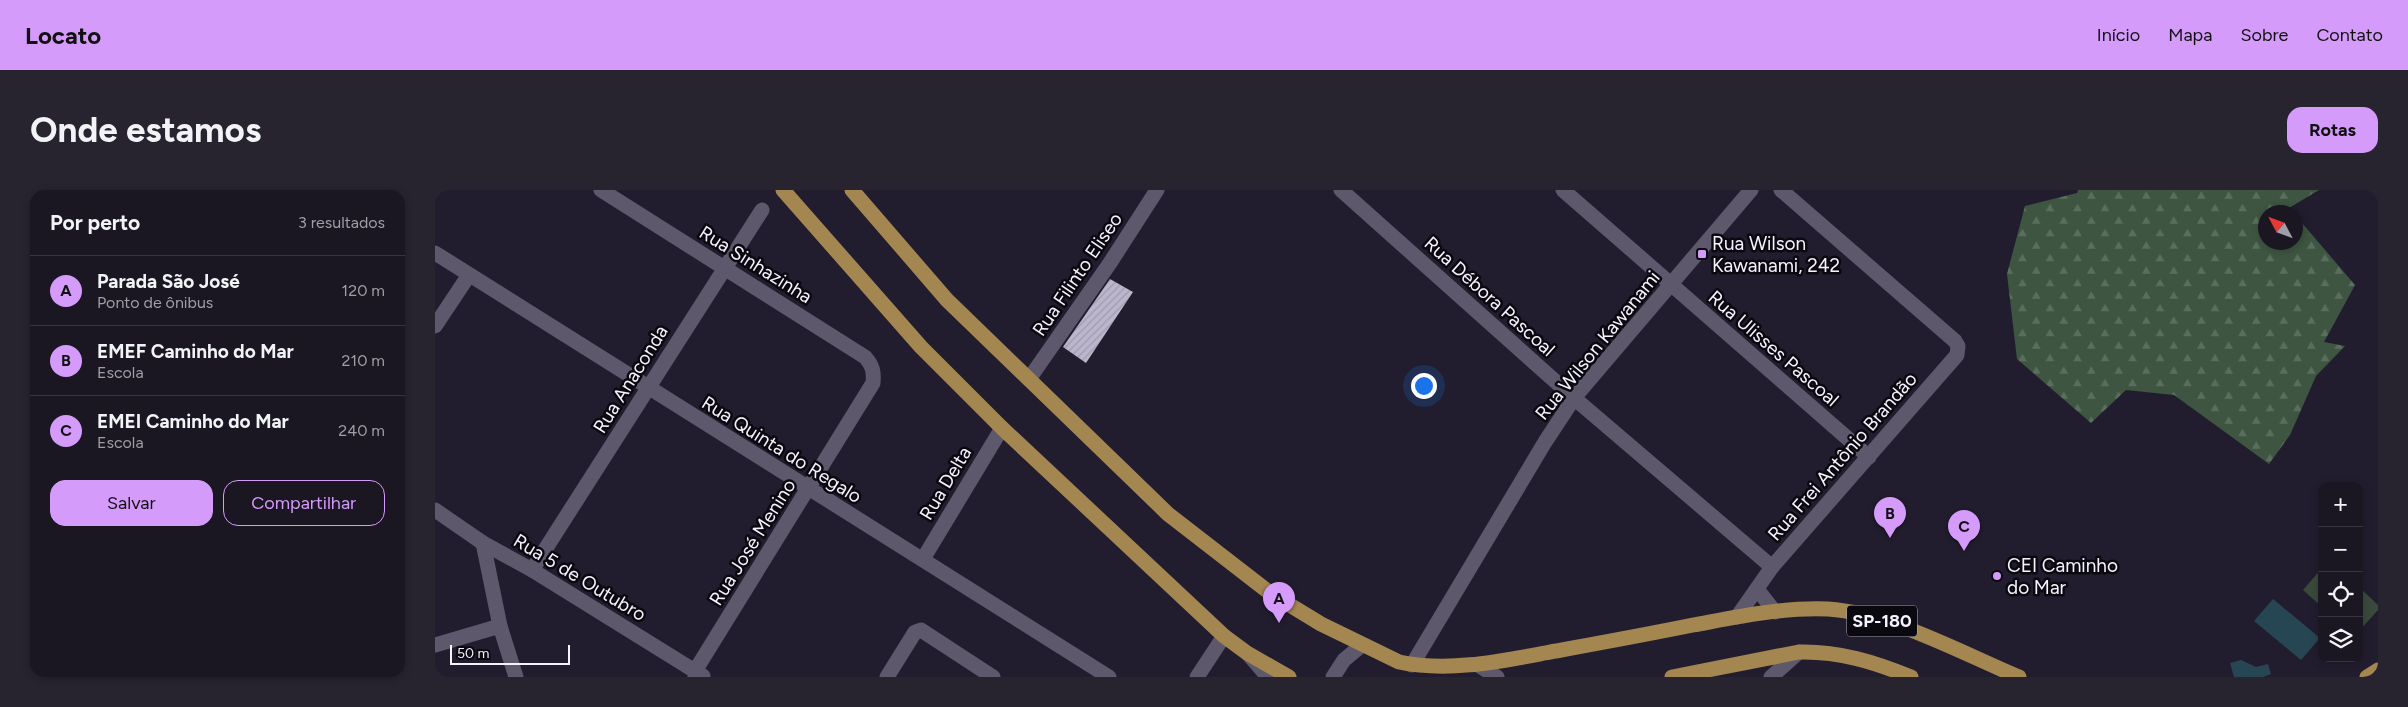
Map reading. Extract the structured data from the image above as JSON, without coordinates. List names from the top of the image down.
{
  "streets": {
    "main road": ["SP-180"],
    "street": [
      "Rua Sinhazinha",
      "Rua Filinto Eliseo",
      "Rua Débora Pascoal",
      "Rua Wilson Kawanami",
      "Rua Ulisses Pascoal",
      "Rua Anaconda",
      "Rua Quinta do Regalo",
      "Rua Frei Antônio Brandão",
      "Rua Delta",
      "Rua José Menino",
      "Rua 5 de Outubro"
    ]
  },
  "crossings": [
    ["Rua Sinhazinha", "Rua Anaconda"],
    ["Rua Sinhazinha", "Rua José Menino"],
    ["Rua Débora Pascoal", "Rua Wilson Kawanami"],
    ["Rua Débora Pascoal", "Rua Frei Antônio Brandão"],
    ["Rua Wilson Kawanami", "Rua Ulisses Pascoal"],
    ["Rua Ulisses Pascoal", "Rua Frei Antônio Brandão"],
    ["Rua Anaconda", "Rua Quinta do Regalo"],
    ["Rua Anaconda", "Rua 5 de Outubro"],
    ["Rua Quinta do Regalo", "Rua Delta"],
    ["Rua Quinta do Regalo", "Rua José Menino"],
    ["Rua Frei Antônio Brandão", "SP-180"],
    ["Rua José Menino", "Rua 5 de Outubro"]
  ],
  "places": {
    "transit": ["Rua Wilson Kawanami, 242"],
    "other": ["CEI Caminho do Mar"]
  },
  "scale_bar": "50 m",
  "north": "top left",
  "page": {
    "header": "Locato",
    "nav": [
      "Início",
      "Mapa",
      "Sobre",
      "Contato"
    ],
    "buttons": [
      "Rotas",
      ["Salvar", "Compartilhar"]
    ],
    "title": "Onde estamos",
    "heading": ["Por perto", "3 resultados"],
    "list": [
      {
        "mark": "A",
        "name": "Parada São José",
        "note": "Ponto de ônibus",
        "value": "120 m"
      },
      {
        "mark": "B",
        "name": "EMEF Caminho do Mar",
        "note": "Escola",
        "value": "210 m"
      },
      {
        "mark": "C",
        "name": "EMEI Caminho do Mar",
        "note": "Escola",
        "value": "240 m"
      }
    ],
    "map_buttons": ["+", "−"],
    "pins": ["B", "C", "A"],
    "scale": "50 m"
  }
}
